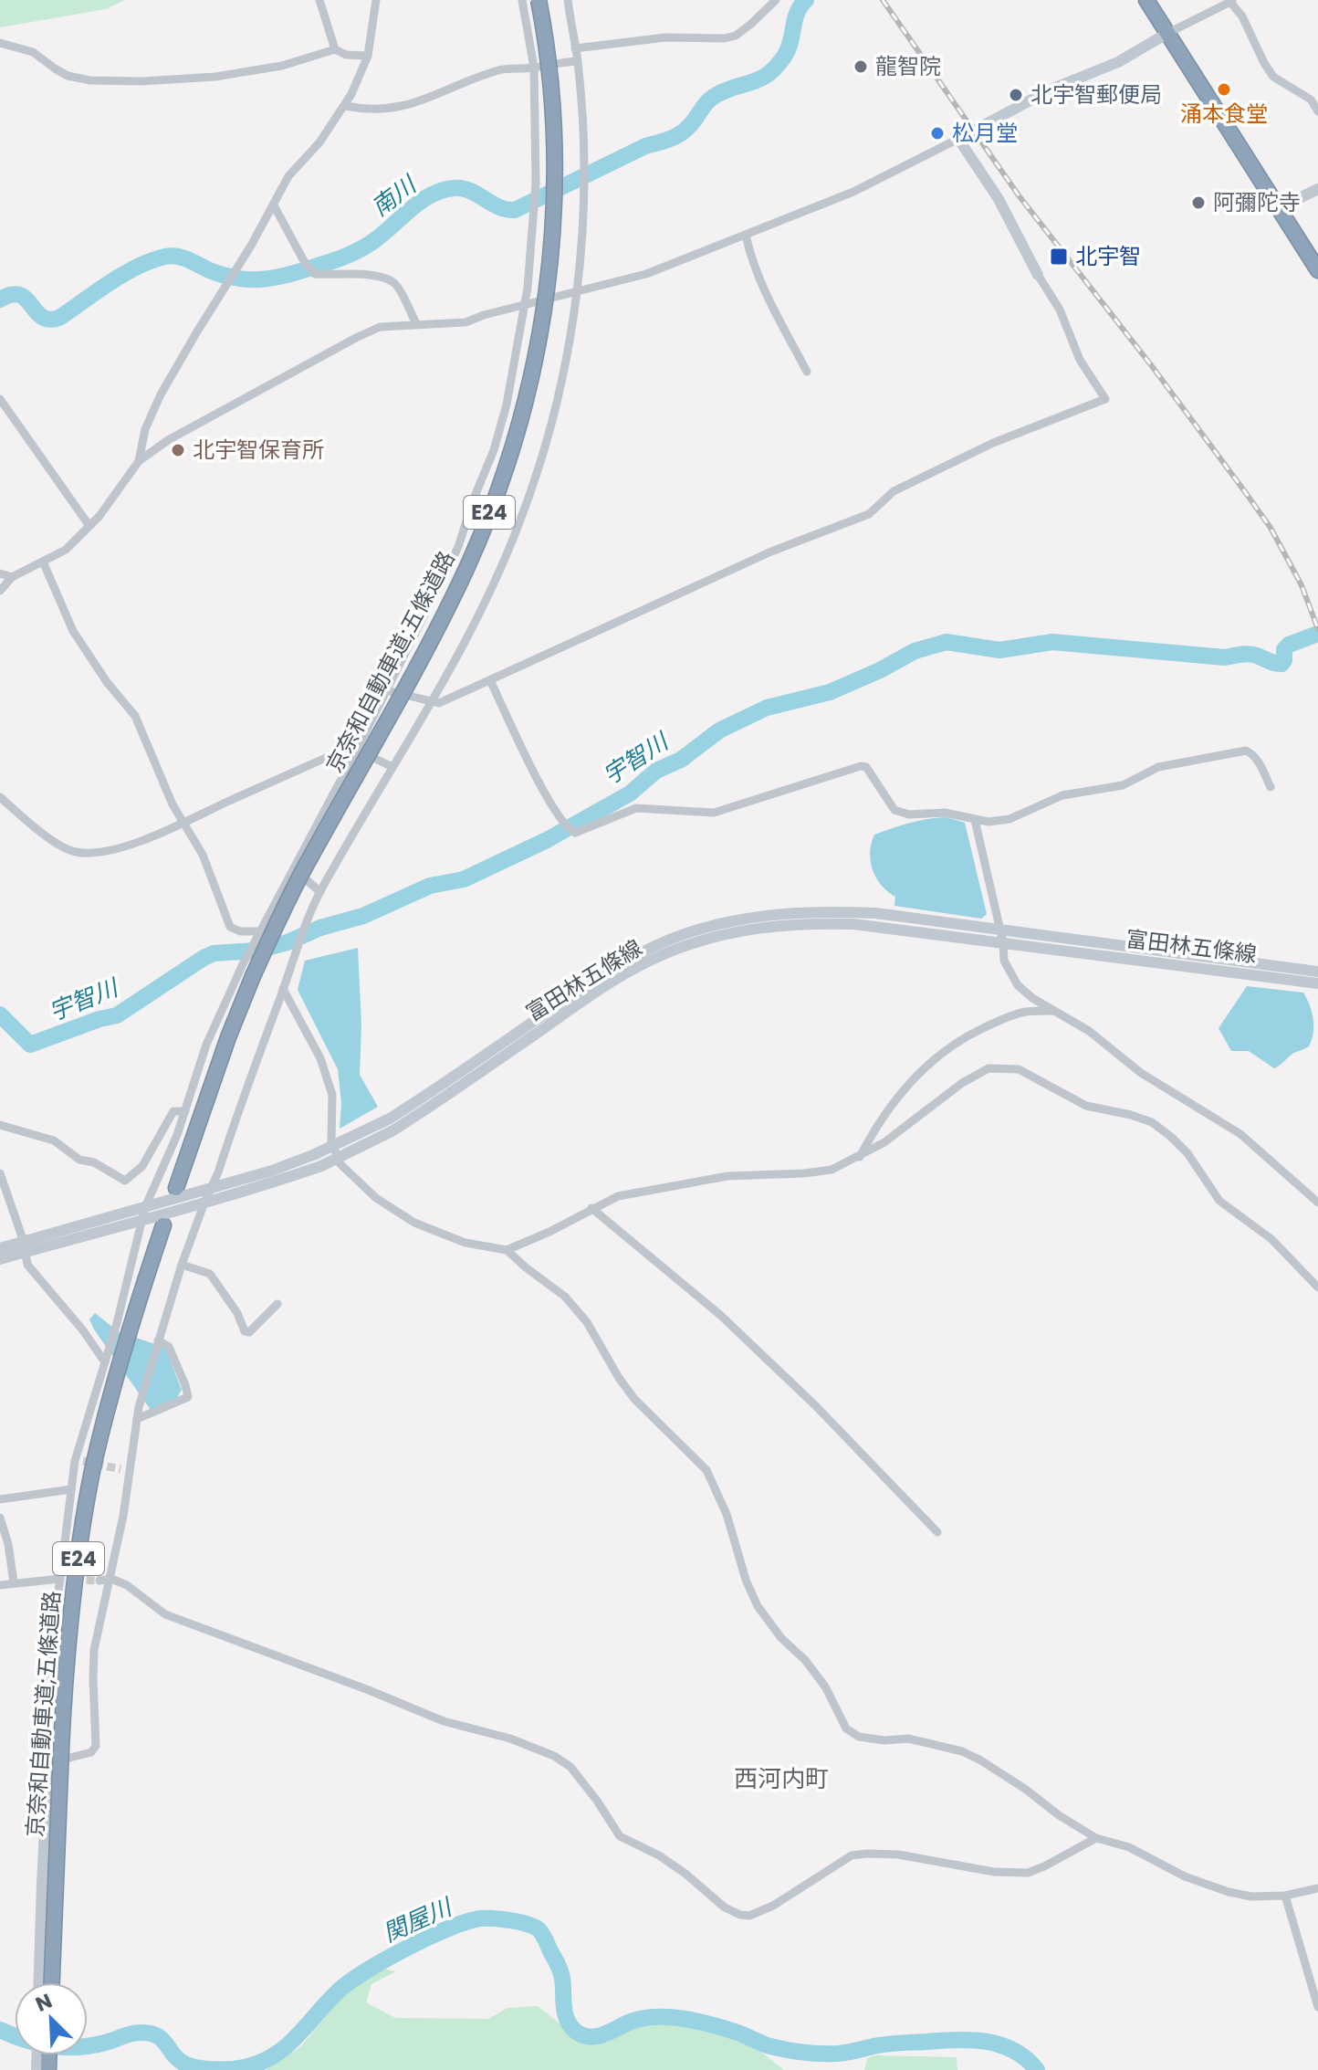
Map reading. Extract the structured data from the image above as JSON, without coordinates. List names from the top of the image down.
{
  "streets": {
    "highway": ["E24", "京奈和自動車道;五條道路"],
    "main road": ["富田林五條線"]
  },
  "districts": ["西河内町"],
  "water": ["南川", "宇智川", "関屋川"],
  "places": {
    "other": [
      "龍智院",
      "涌本食堂",
      "北宇智郵便局",
      "松月堂",
      "阿彌陀寺",
      "北宇智保育所"
    ],
    "transit": ["北宇智"]
  },
  "north": "top left"
}
